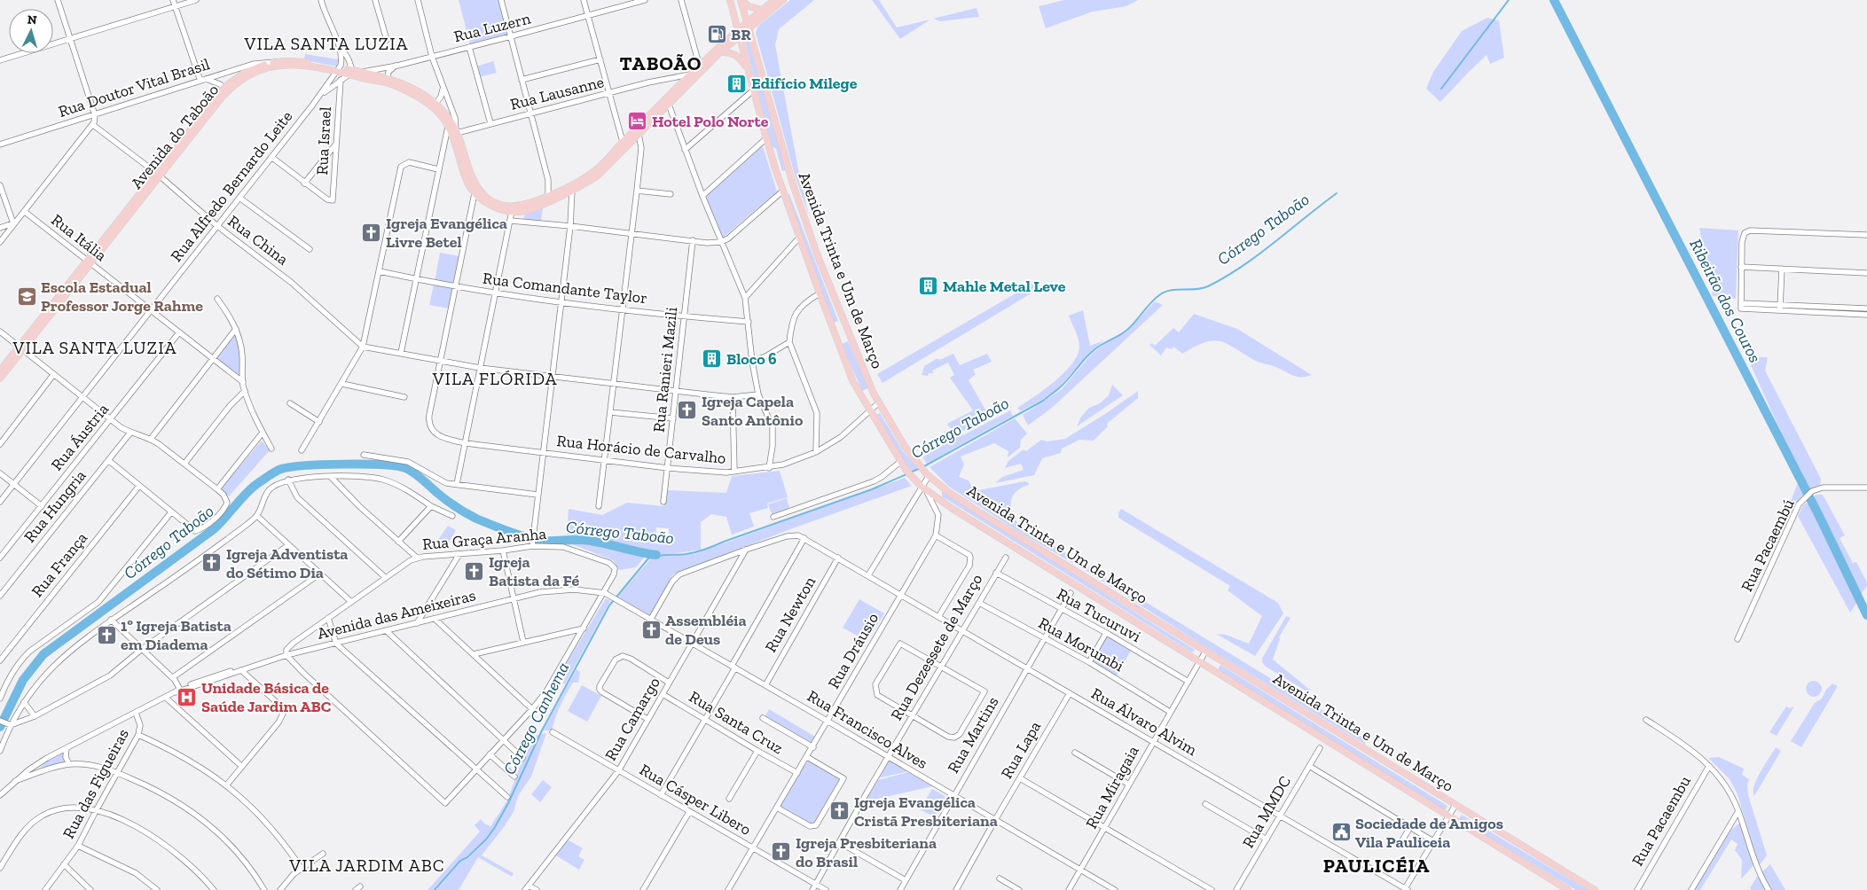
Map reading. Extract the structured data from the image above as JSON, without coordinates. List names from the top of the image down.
{
  "streets": {
    "main road": ["Avenida do Taboão", "Avenida Trinta e Um de Março"],
    "street": [
      "Rua Luzern",
      "Rua Doutor Vital Brasil",
      "Rua Lausanne",
      "Rua Israel",
      "Rua Alfredo Bernardo Leite",
      "Rua Itália",
      "Rua China",
      "Rua Comandante Taylor",
      "Rua Ranieri Mazili",
      "Rua Áustria",
      "Rua Horácio de Carvalho",
      "Rua Hungria",
      "Rua Graça Aranha",
      "Rua Pacaembú",
      "Rua França",
      "Avenida das Ameixeiras",
      "Rua Newton",
      "Rua Tucuruvi",
      "Rua Morumbi",
      "Rua Dezessete de Março",
      "Rua Dráusio",
      "Rua Camargo",
      "Rua Álvaro Alvim",
      "Rua Santa Cruz",
      "Rua Francisco Alves",
      "Rua Martins",
      "Rua Lapa",
      "Rua das Figueiras",
      "Rua Miragaia",
      "Rua Cásper Libero",
      "Rua MMDC",
      "Rua Pacaembu"
    ]
  },
  "crossings": [
    ["Rua Luzern", "Avenida do Taboão"],
    ["Rua Doutor Vital Brasil", "Avenida do Taboão"],
    ["Rua Lausanne", "Avenida do Taboão"],
    ["Avenida do Taboão", "Rua Alfredo Bernardo Leite"],
    ["Avenida do Taboão", "Rua Itália"],
    ["Avenida do Taboão", "Rua China"],
    ["Avenida do Taboão", "Avenida Trinta e Um de Março"],
    ["Rua Israel", "Rua Alfredo Bernardo Leite"],
    ["Rua Alfredo Bernardo Leite", "Rua Itália"],
    ["Rua Alfredo Bernardo Leite", "Rua China"],
    ["Rua Itália", "Rua Áustria"],
    ["Avenida Trinta e Um de Março", "Rua Horácio de Carvalho"],
    ["Avenida Trinta e Um de Março", "Rua Dráusio"],
    ["Avenida Trinta e Um de Março", "Rua Miragaia"],
    ["Rua Comandante Taylor", "Rua Ranieri Mazili"],
    ["Rua Ranieri Mazili", "Rua Horácio de Carvalho"],
    ["Rua Graça Aranha", "Avenida das Ameixeiras"],
    ["Rua Graça Aranha", "Rua Francisco Alves"],
    ["Avenida das Ameixeiras", "Rua Francisco Alves"],
    ["Avenida das Ameixeiras", "Rua das Figueiras"],
    ["Rua Newton", "Rua Álvaro Alvim"],
    ["Rua Newton", "Rua Francisco Alves"],
    ["Rua Tucuruvi", "Rua Dezessete de Março"],
    ["Rua Tucuruvi", "Rua Martins"],
    ["Rua Tucuruvi", "Rua Miragaia"],
    ["Rua Morumbi", "Rua Dezessete de Março"],
    ["Rua Morumbi", "Rua Martins"],
    ["Rua Morumbi", "Rua Miragaia"],
    ["Rua Dezessete de Março", "Rua Álvaro Alvim"],
    ["Rua Dezessete de Março", "Rua Francisco Alves"],
    ["Rua Dezessete de Março", "Rua Cásper Libero"],
    ["Rua Dráusio", "Rua Álvaro Alvim"],
    ["Rua Dráusio", "Rua Santa Cruz"],
    ["Rua Dráusio", "Rua Francisco Alves"],
    ["Rua Dráusio", "Rua Cásper Libero"],
    ["Rua Camargo", "Rua Santa Cruz"],
    ["Rua Camargo", "Rua Francisco Alves"],
    ["Rua Camargo", "Rua Cásper Libero"],
    ["Rua Álvaro Alvim", "Rua Martins"],
    ["Rua Álvaro Alvim", "Rua Lapa"],
    ["Rua Álvaro Alvim", "Rua Miragaia"],
    ["Rua Álvaro Alvim", "Rua MMDC"],
    ["Rua Francisco Alves", "Rua Martins"],
    ["Rua Francisco Alves", "Rua Lapa"],
    ["Rua Francisco Alves", "Rua Miragaia"]
  ],
  "districts": [
    "VILA SANTA LUZIA",
    "TABOÃO",
    "VILA SANTA LUZIA",
    "VILA FLÓRIDA",
    "VILA JARDIM ABC",
    "PAULICÉIA"
  ],
  "water": ["Córrego Taboão", "Ribeirão dos Couros", "Córrego Canhema"],
  "places": {
    "fuel station": ["BR"],
    "building": ["Edifício Milege", "Mahle Metal Leve", "Bloco 6"],
    "hotel": ["Hotel Polo Norte"],
    "church": [
      "Igreja Evangélica Livre Betel",
      "Igreja Capela Santo Antônio",
      "Igreja Adventista do Sétimo Dia",
      "Igreja Batista da Fé",
      "Assembléia de Deus",
      "1º Igreja Batista em Diadema",
      "Igreja Evangélica Cristã Presbiteriana",
      "Igreja Presbiteriana do Brasil"
    ],
    "school or university": ["Escola Estadual Professor Jorge Rahme"],
    "hospital": ["Unidade Básica de Saúde Jardim ABC"],
    "public building": ["Sociedade de Amigos Vila Pauliceia"]
  },
  "north": "top"
}
